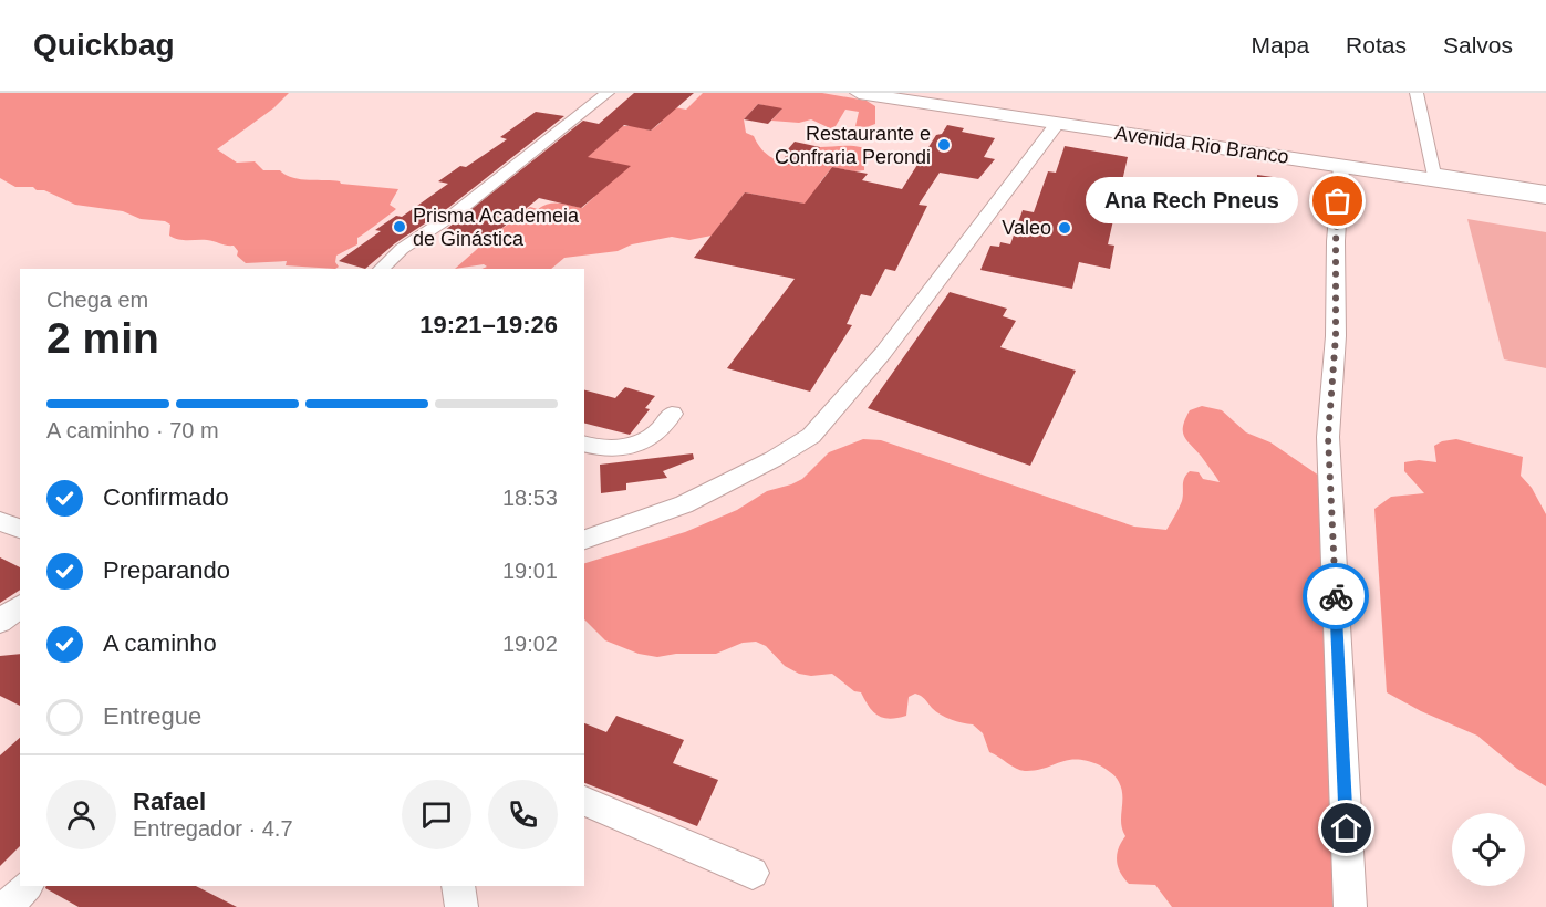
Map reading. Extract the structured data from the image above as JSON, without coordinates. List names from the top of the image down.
{
  "streets": {
    "main road": ["Avenida Rio Branco"]
  },
  "places": [
    "Restaurante e Confraria Perondi",
    "Ana Rech Pneus",
    "Prisma Academeia de Ginástica",
    "Valeo"
  ],
  "page": {
    "header": "Quickbag",
    "nav": ["Mapa", "Rotas", "Salvos"],
    "bubble": "Ana Rech Pneus",
    "heading": ["2 min", "Chega em", "19:21–19:26"],
    "panel": ["Rafael", "Entregador · 4.7"],
    "bar": "A caminho · 70 m",
    "list": [
      ["Confirmado", "18:53"],
      ["Preparando", "19:01"],
      ["A caminho", "19:02"],
      "Entregue"
    ]
  }
}
